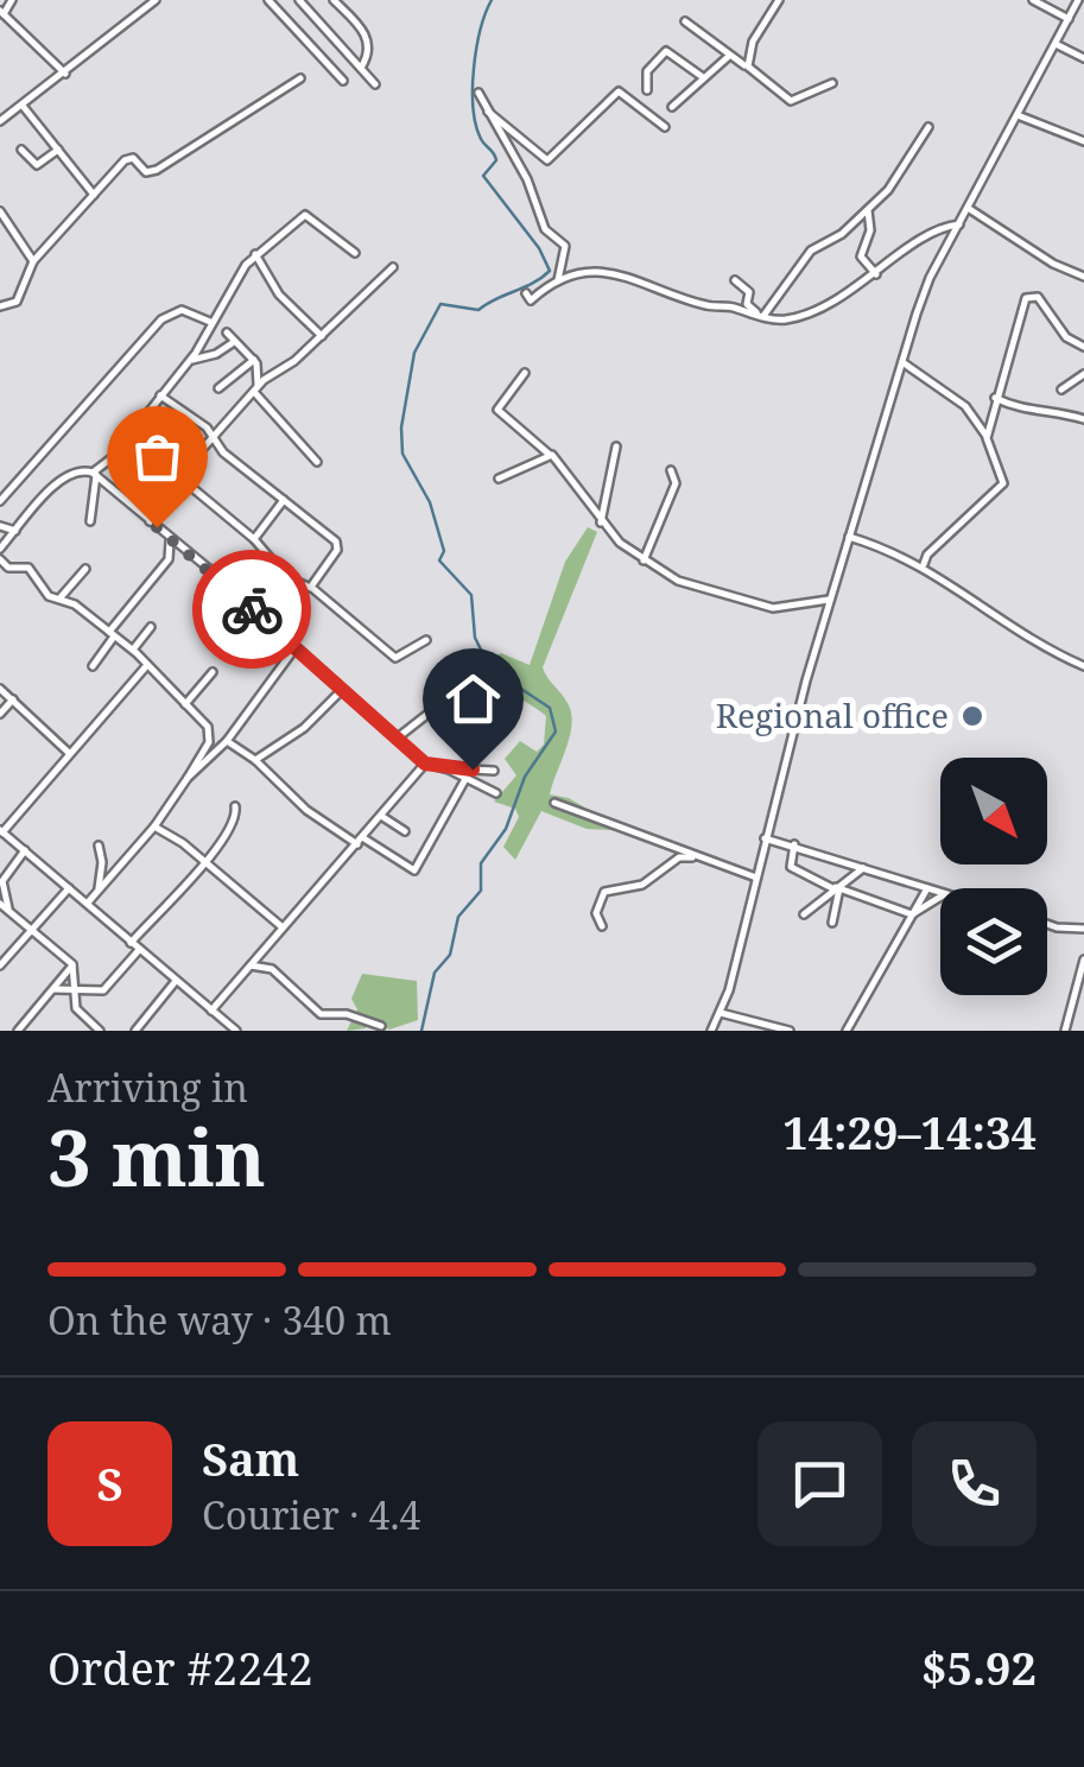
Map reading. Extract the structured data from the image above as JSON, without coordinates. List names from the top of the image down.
{
  "places": ["Regional office"],
  "north": "bottom right",
  "page": {
    "heading": ["3 min", "Arriving in", "14:29–14:34"],
    "panel": [
      "Sam",
      "Courier · 4.4",
      "Order #2242",
      "$5.92"
    ],
    "bar": "On the way · 340 m",
    "round": "S"
  }
}
